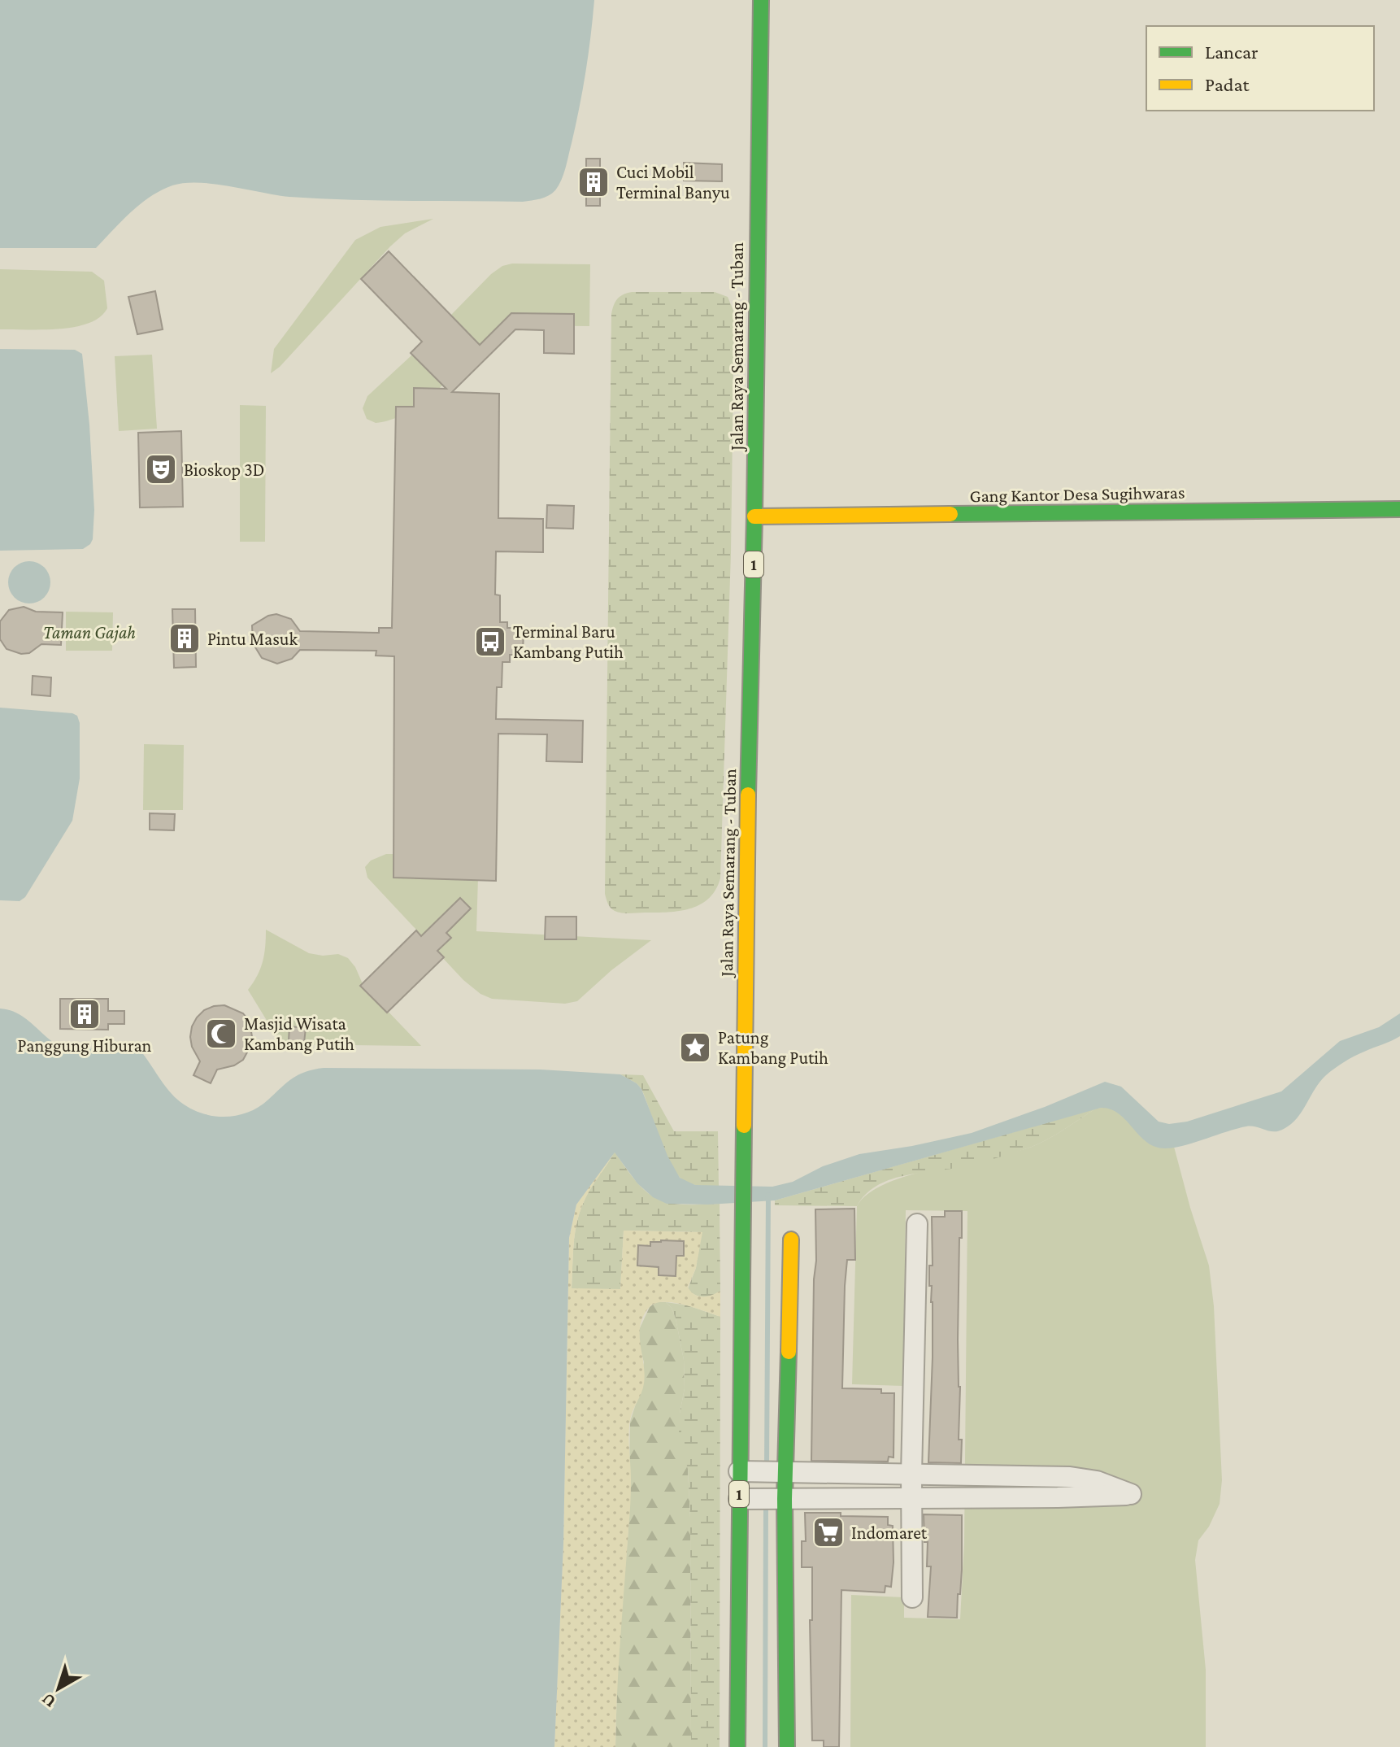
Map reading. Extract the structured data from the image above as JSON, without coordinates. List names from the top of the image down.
{
  "streets": {
    "main road": ["Jalan Raya Semarang - Tuban", "Gang Kantor Desa Sugihwaras", "1"]
  },
  "crossings": [
    ["Jalan Raya Semarang - Tuban", "Gang Kantor Desa Sugihwaras"]
  ],
  "parks": ["Taman Gajah"],
  "places": {
    "building": ["Cuci Mobil Terminal Banyu", "Pintu Masuk", "Panggung Hiburan"],
    "theatre": ["Bioskop 3D"],
    "bus stop": ["Terminal Baru Kambang Putih"],
    "mosque": ["Masjid Wisata Kambang Putih"],
    "place": ["Patung Kambang Putih"],
    "supermarket": ["Indomaret"]
  },
  "legend": ["Lancar", "Padat"],
  "north": "bottom left"
}
